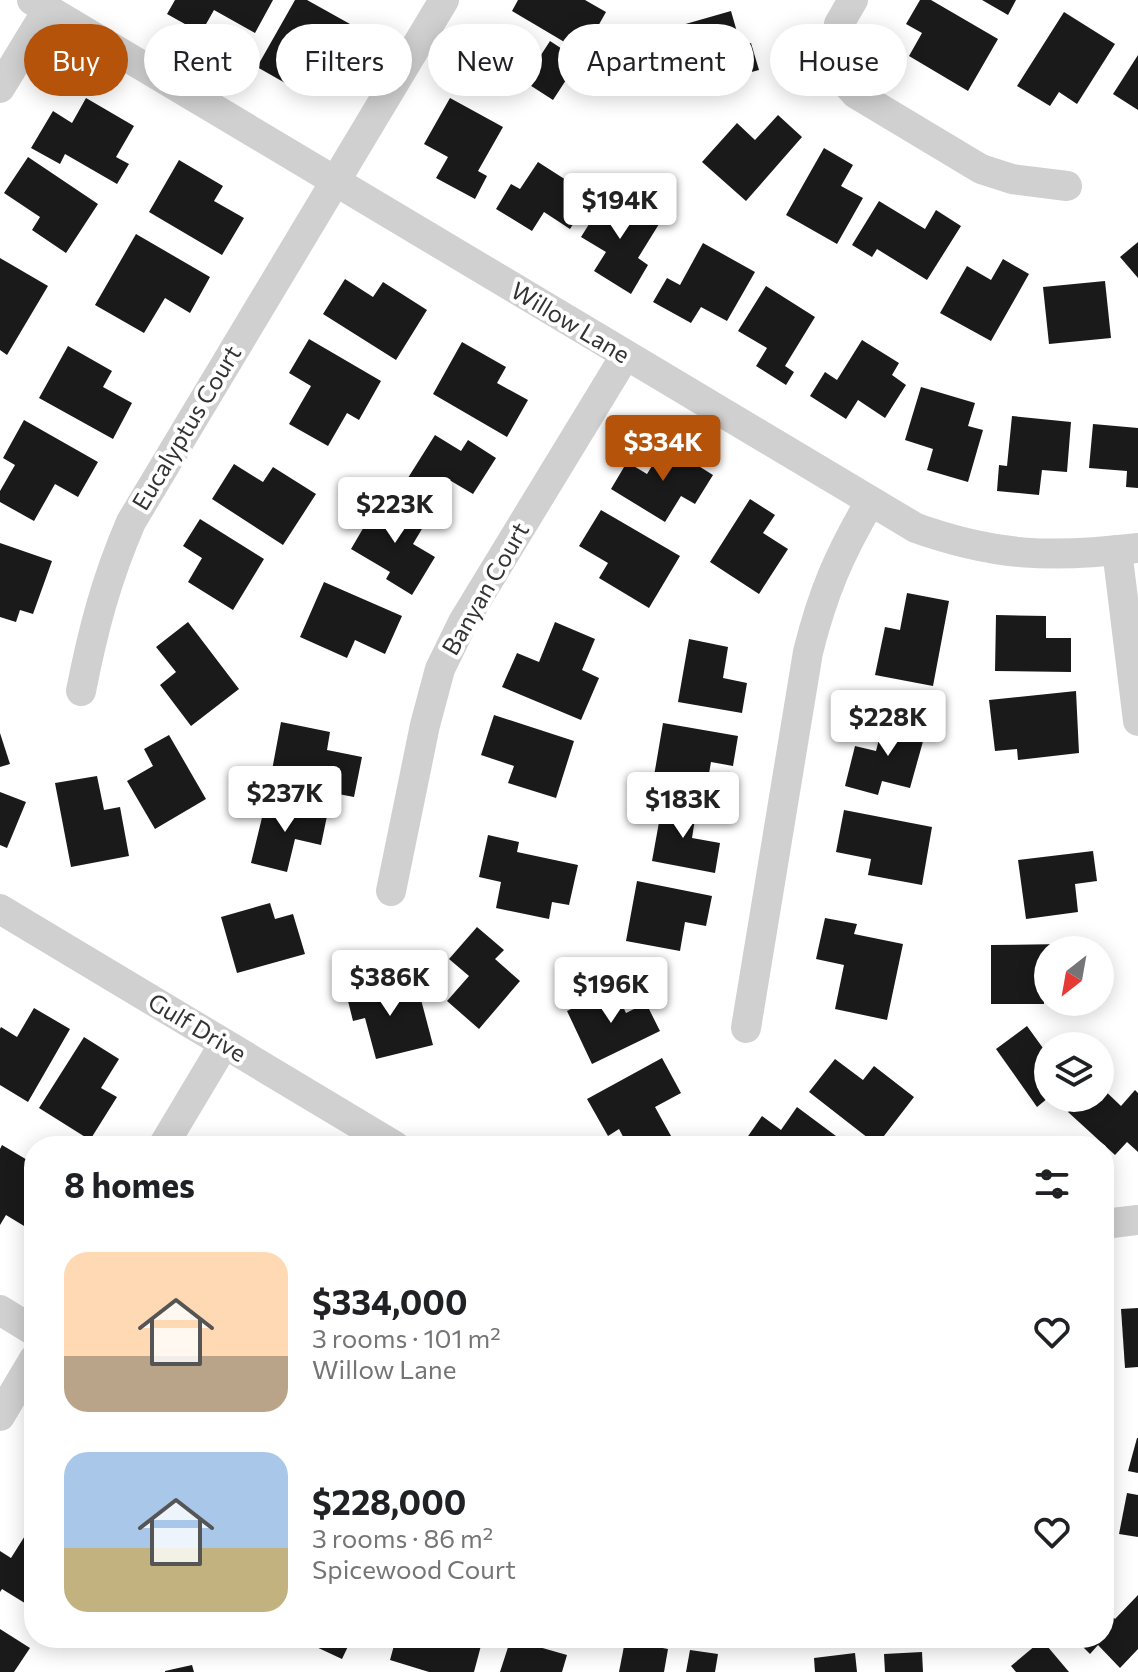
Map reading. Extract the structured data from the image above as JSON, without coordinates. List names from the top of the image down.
{
  "streets": {
    "street": [
      "Willow Lane",
      "Eucalyptus Court",
      "Banyan Court",
      "Gulf Drive"
    ]
  },
  "crossings": [
    ["Willow Lane", "Eucalyptus Court"],
    ["Willow Lane", "Banyan Court"]
  ],
  "north": "bottom left",
  "page": {
    "chip": [
      "Buy",
      "Rent",
      "Filters",
      "New",
      "Apartment",
      "House"
    ],
    "price": [
      "$194K",
      "$334K",
      "$223K",
      "$228K",
      "$237K",
      "$183K",
      "$386K",
      "$196K"
    ],
    "heading": "8 homes",
    "list": [
      {
        "name": "$334,000",
        "note": "3 rooms · 101 m² · Willow Lane"
      },
      {
        "name": "$228,000",
        "note": "3 rooms · 86 m² · Spicewood Court"
      }
    ]
  }
}
